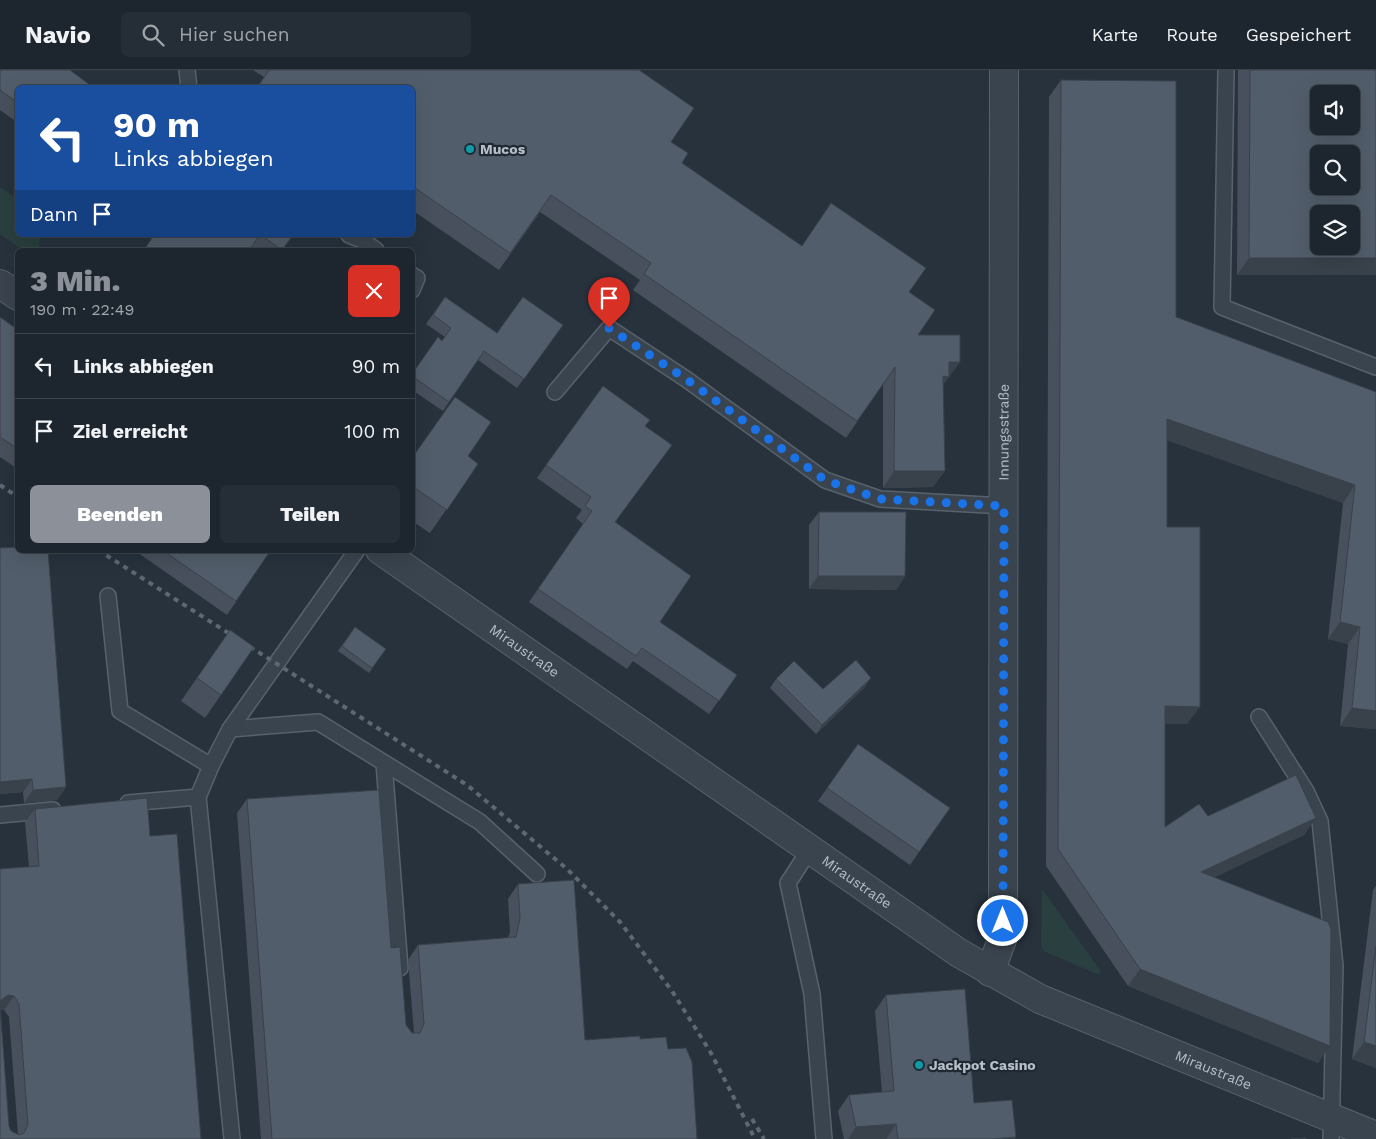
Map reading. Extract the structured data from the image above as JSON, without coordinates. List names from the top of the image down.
{
  "streets": {
    "street": ["Innungsstraße", "Miraustraße"]
  },
  "crossings": [
    ["Innungsstraße", "Miraustraße"]
  ],
  "places": ["Mucos", "Jackpot Casino"],
  "page": {
    "header": "Navio",
    "search": "Hier suchen",
    "nav": ["Karte", "Route", "Gespeichert"],
    "turn": ["90 m", "Links abbiegen"],
    "then": "Dann",
    "heading": ["3 Min.", "190 m · 22:49"],
    "list": [
      {
        "name": "Links abbiegen",
        "value": "90 m"
      },
      {
        "name": "Ziel erreicht",
        "value": "100 m"
      }
    ],
    "buttons": ["Beenden", "Teilen"]
  }
}
